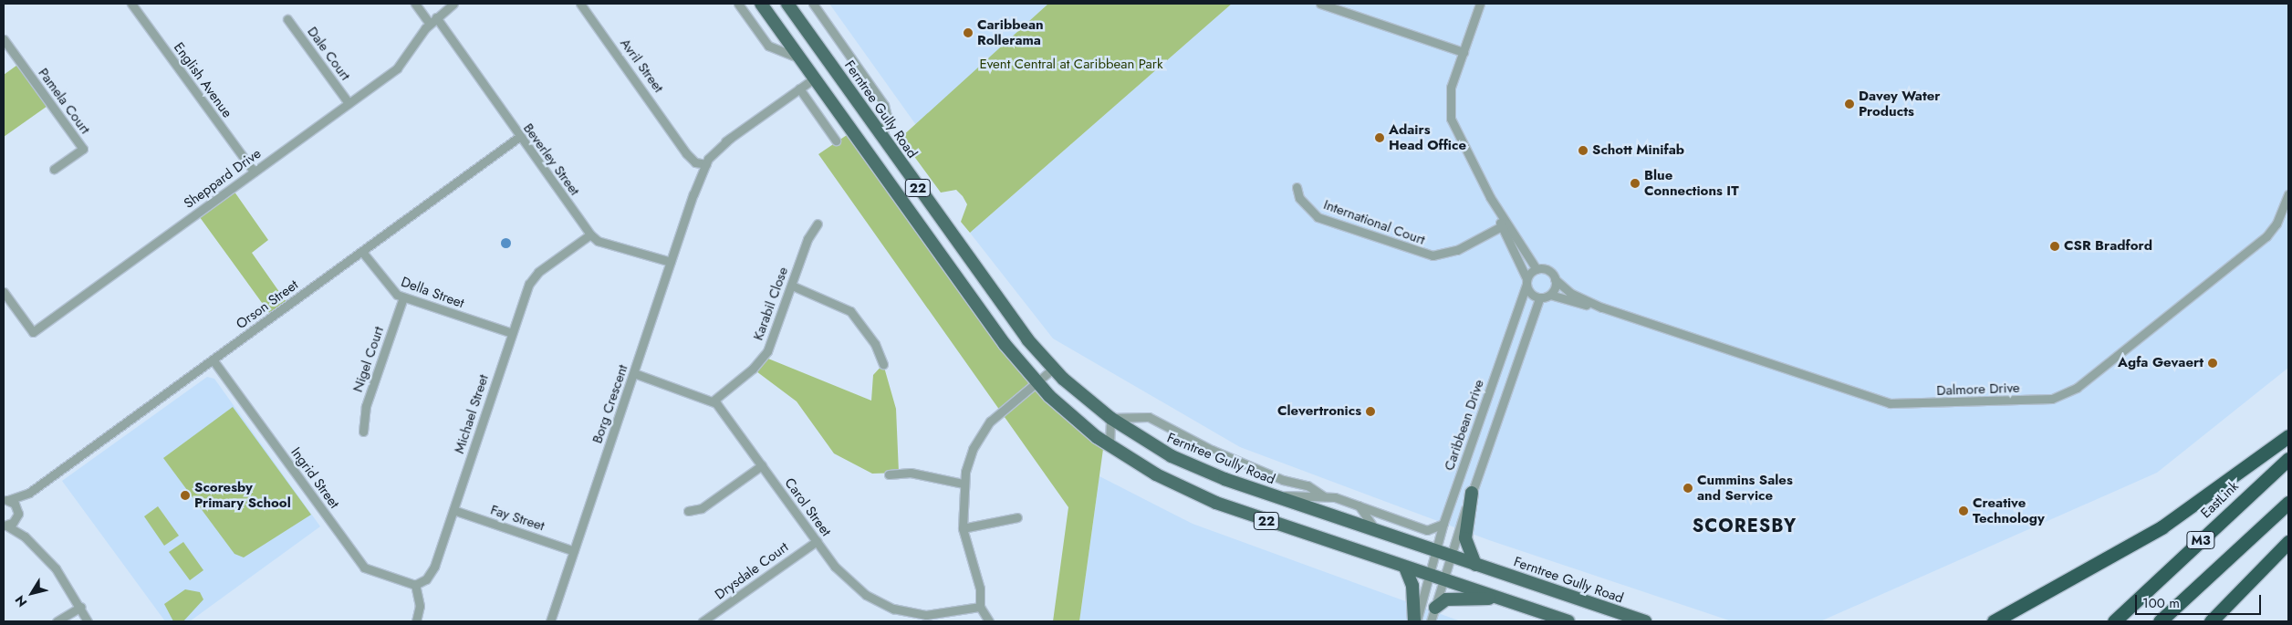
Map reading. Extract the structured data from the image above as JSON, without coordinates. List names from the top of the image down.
{
  "streets": {
    "highway": ["EastLink", "M3"],
    "main road": ["Ferntree Gully Road", "22"],
    "street": [
      "Dale Court",
      "Avril Street",
      "English Avenue",
      "Pamela Court",
      "Beverley Street",
      "Sheppard Drive",
      "International Court",
      "Della Street",
      "Karabil Close",
      "Orson Street",
      "Nigel Court",
      "Dalmore Drive",
      "Borg Crescent",
      "Michael Street",
      "Caribbean Drive",
      "Ingrid Street",
      "Carol Street",
      "Fay Street",
      "Drysdale Court"
    ]
  },
  "crossings": [
    ["Dale Court", "Sheppard Drive"],
    ["Avril Street", "Borg Crescent"],
    ["English Avenue", "Sheppard Drive"],
    ["Ferntree Gully Road", "Caribbean Drive"],
    ["Beverley Street", "Sheppard Drive"],
    ["Beverley Street", "Orson Street"],
    ["Beverley Street", "Michael Street"],
    ["22", "Borg Crescent"],
    ["22", "Caribbean Drive"],
    ["Della Street", "Orson Street"],
    ["Della Street", "Nigel Court"],
    ["Della Street", "Michael Street"],
    ["Karabil Close", "Carol Street"],
    ["Orson Street", "Ingrid Street"],
    ["Dalmore Drive", "Caribbean Drive"],
    ["Borg Crescent", "Fay Street"],
    ["Michael Street", "Ingrid Street"],
    ["Michael Street", "Fay Street"],
    ["Carol Street", "Drysdale Court"]
  ],
  "districts": ["SCORESBY"],
  "parks": ["Event Central at Caribbean Park"],
  "places": [
    "Caribbean Rollerama",
    "Davey Water Products",
    "Adairs Head Office",
    "Schott Minifab",
    "Blue Connections IT",
    "CSR Bradford",
    "Agfa Gevaert",
    "Clevertronics",
    "Cummins Sales and Service",
    "Scoresby Primary School",
    "Creative Technology"
  ],
  "scale_bar": "100 m",
  "north": "bottom left"
}
